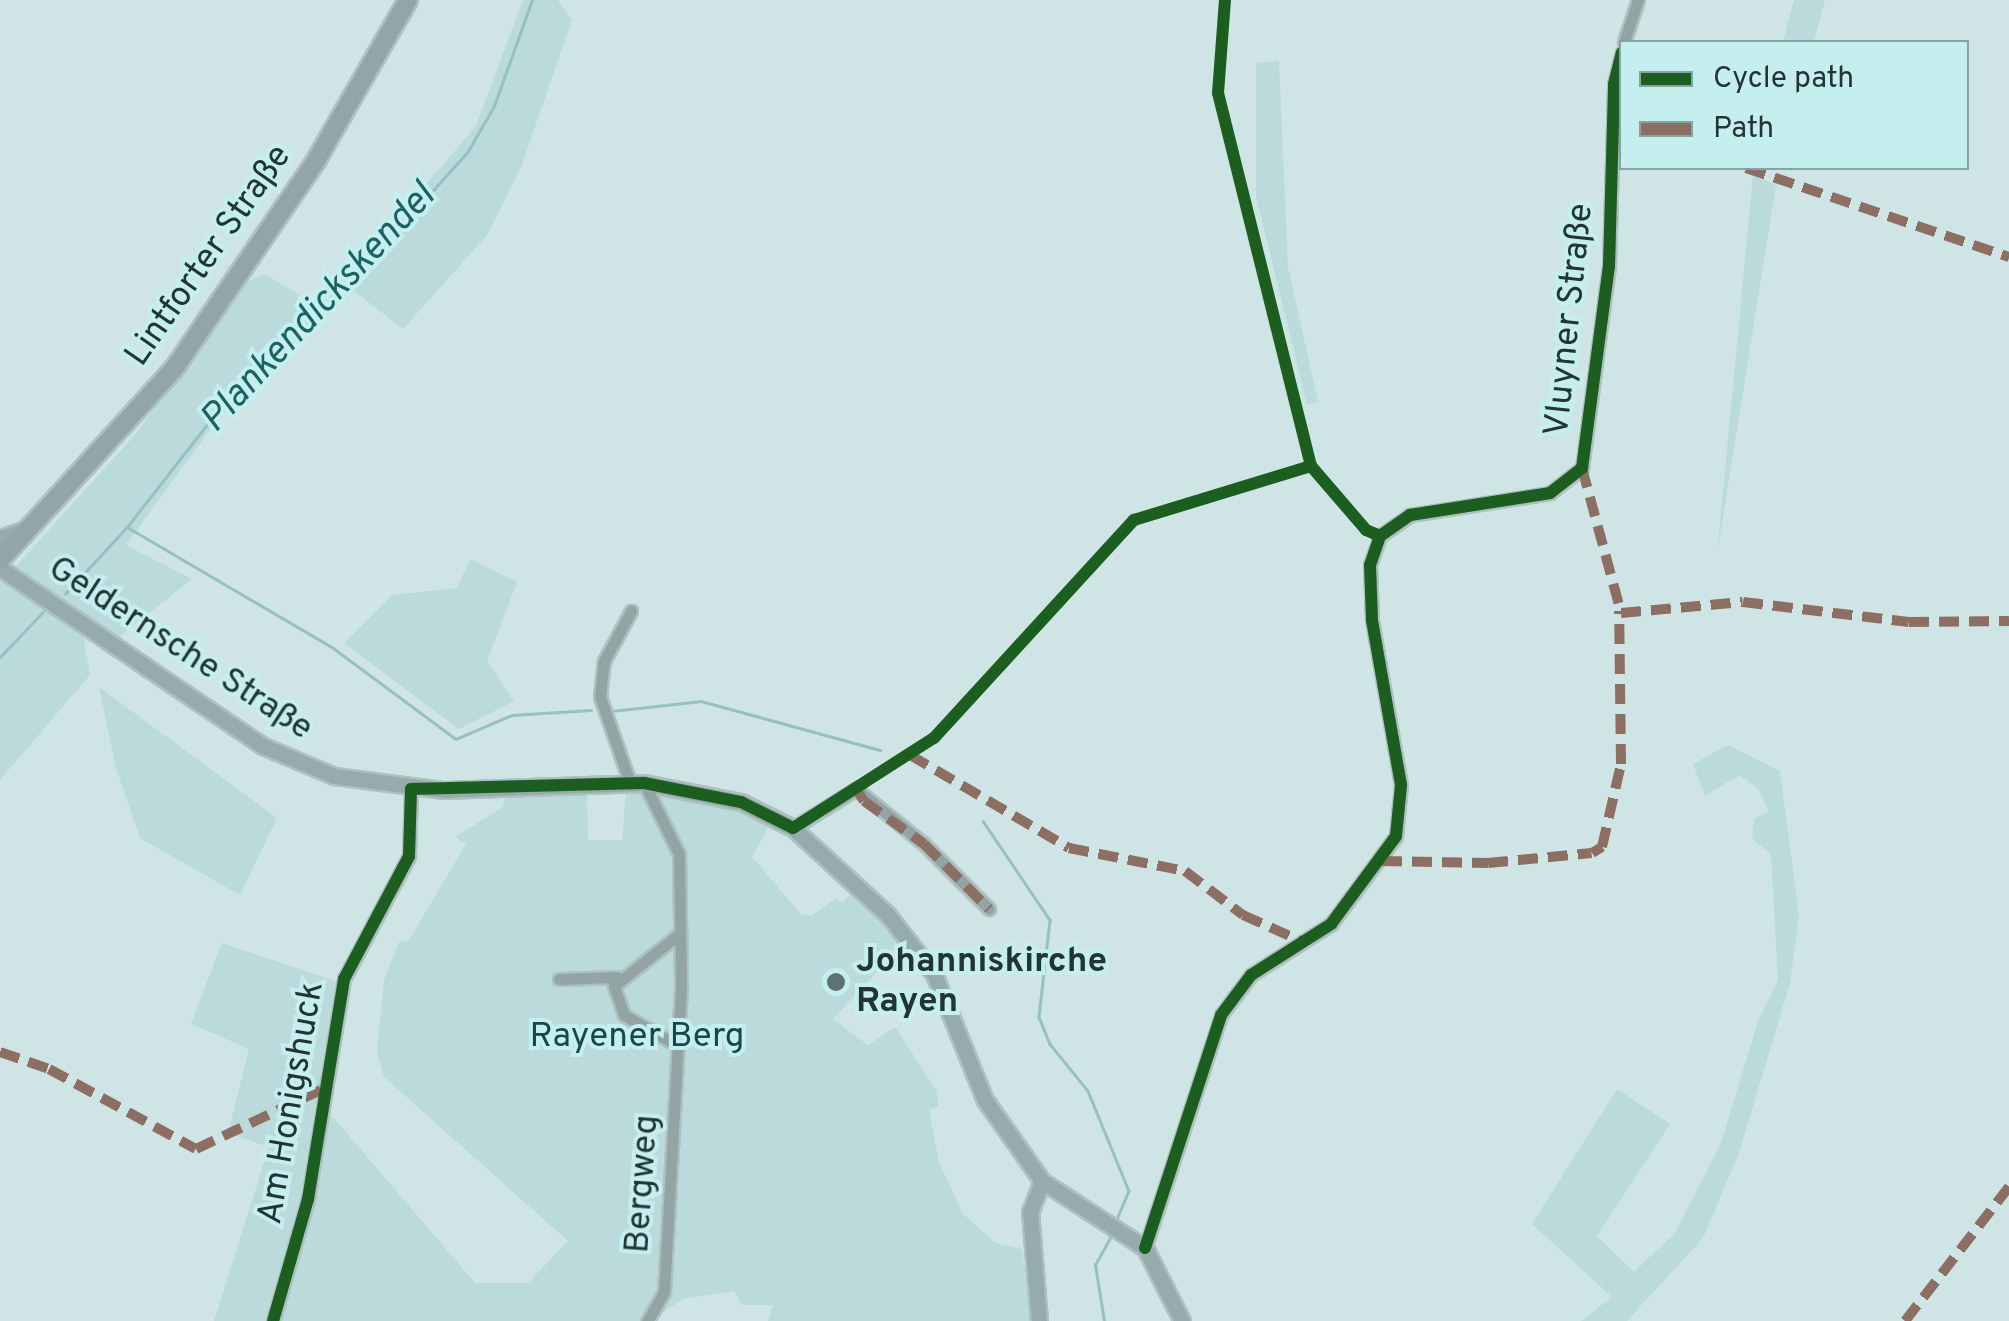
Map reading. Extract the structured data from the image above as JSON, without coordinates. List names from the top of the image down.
{
  "streets": {
    "main road": ["Lintforter Straße", "Geldernsche Straße"],
    "street": ["Vluyner Straße", "Am Honigshuck", "Bergweg"]
  },
  "crossings": [
    ["Vluyner Straße", "Geldernsche Straße"],
    ["Geldernsche Straße", "Am Honigshuck"],
    ["Geldernsche Straße", "Bergweg"]
  ],
  "water": ["Plankendickskendel"],
  "parks": ["Rayener Berg"],
  "places": ["Johanniskirche Rayen"],
  "legend": ["Cycle path", "Path"]
}
